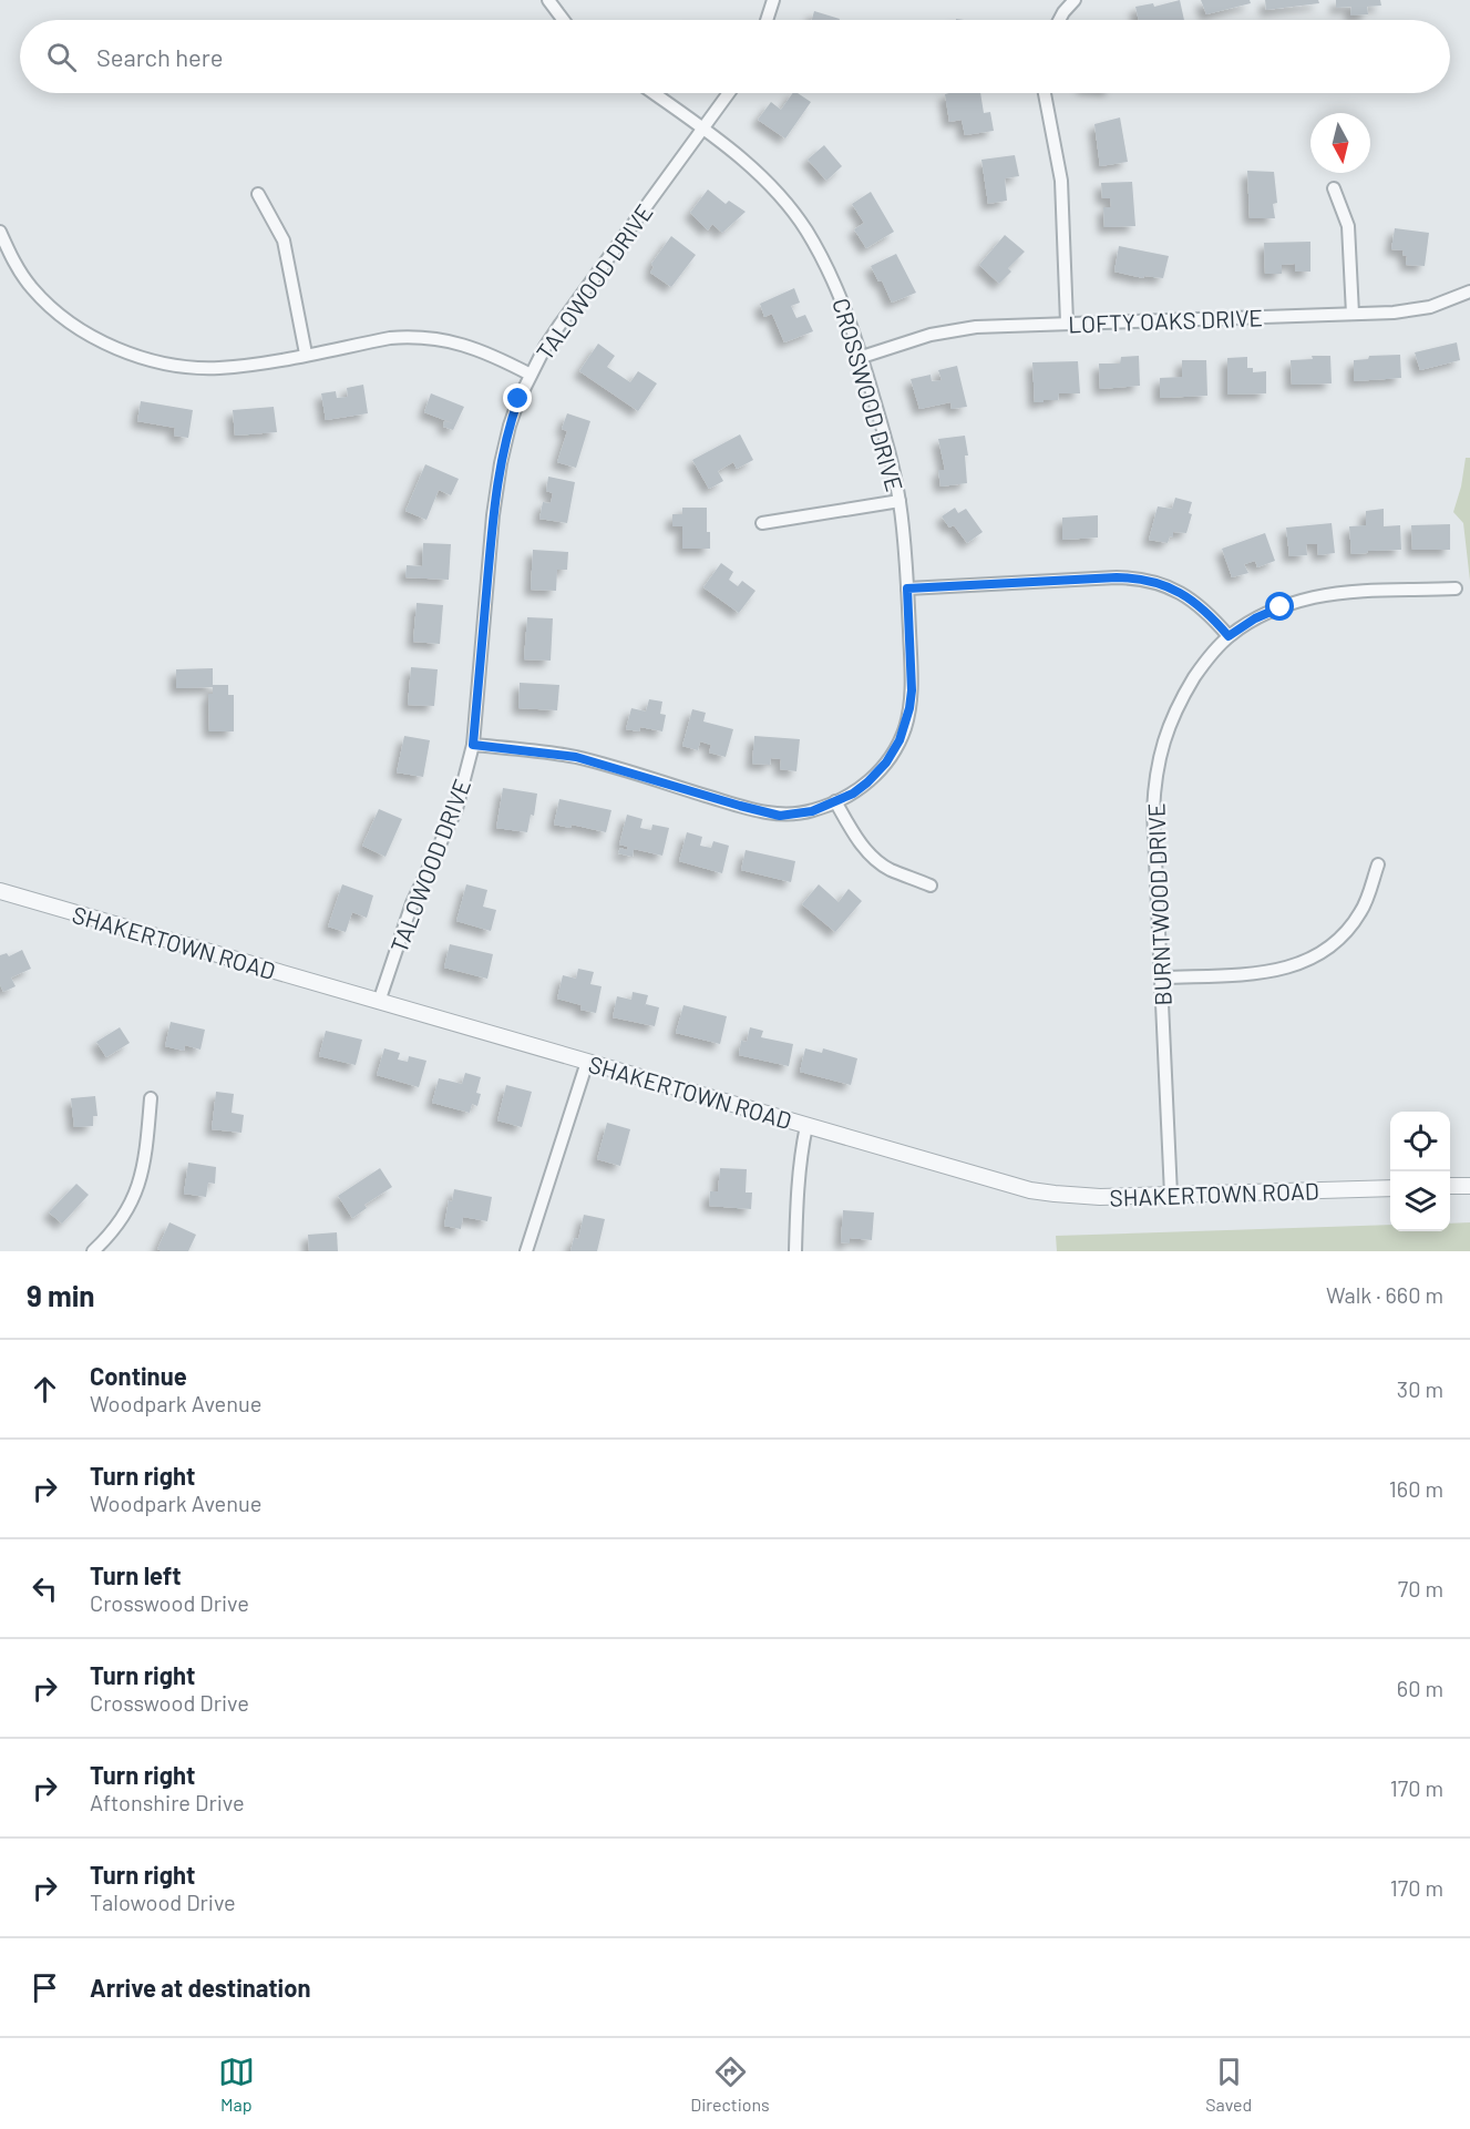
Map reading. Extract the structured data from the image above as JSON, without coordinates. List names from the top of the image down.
{
  "streets": {
    "street": [
      "TALOWOOD DRIVE",
      "LOFTY OAKS DRIVE",
      "CROSSWOOD DRIVE",
      "BURNTWOOD DRIVE",
      "SHAKERTOWN ROAD"
    ]
  },
  "crossings": [
    ["TALOWOOD DRIVE", "CROSSWOOD DRIVE"],
    ["TALOWOOD DRIVE", "SHAKERTOWN ROAD"],
    ["LOFTY OAKS DRIVE", "CROSSWOOD DRIVE"],
    ["BURNTWOOD DRIVE", "SHAKERTOWN ROAD"]
  ],
  "north": "bottom",
  "page": {
    "search": "Search here",
    "heading": ["9 min", "Walk · 660 m"],
    "list": [
      ["Continue", "Woodpark Avenue", "30 m"],
      ["Turn right", "Woodpark Avenue", "160 m"],
      ["Turn left", "Crosswood Drive", "70 m"],
      ["Turn right", "Crosswood Drive", "60 m"],
      ["Turn right", "Aftonshire Drive", "170 m"],
      ["Turn right", "Talowood Drive", "170 m"],
      "Arrive at destination"
    ],
    "nav": ["Map", "Directions", "Saved"]
  }
}
